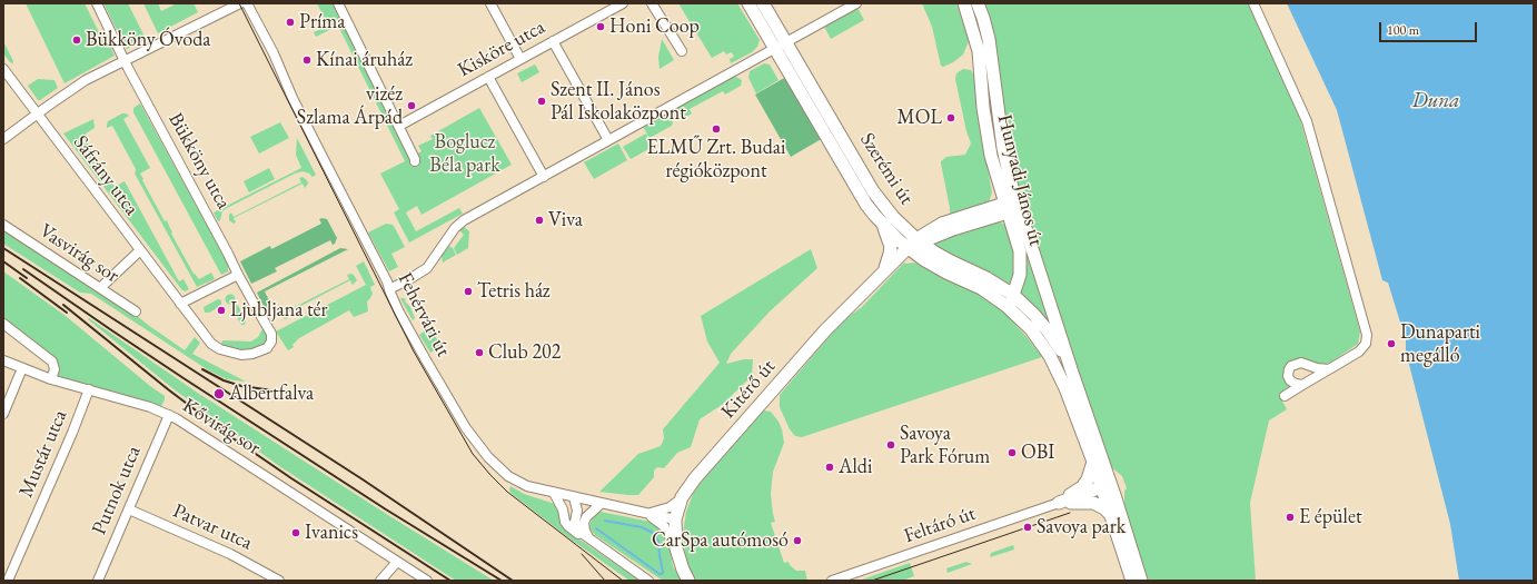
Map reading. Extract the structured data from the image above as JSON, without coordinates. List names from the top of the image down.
{
  "streets": {
    "main road": ["Szerémi út", "Hunyadi János út", "Kitérő út"],
    "street": [
      "Kisköre utca",
      "Bükköny utca",
      "Sáfrány utca",
      "Vasvirág sor",
      "Fehérvári út",
      "Kővirág sor",
      "Mustár utca",
      "Putnok utca",
      "Feltáró út",
      "Patvar utca"
    ]
  },
  "crossings": [
    ["Bükköny utca", "Sáfrány utca"],
    ["Szerémi út", "Hunyadi János út"],
    ["Szerémi út", "Kitérő út"],
    ["Hunyadi János út", "Kitérő út"],
    ["Fehérvári út", "Kitérő út"],
    ["Kővirág sor", "Mustár utca"],
    ["Kővirág sor", "Putnok utca"],
    ["Putnok utca", "Patvar utca"]
  ],
  "water": ["Duna"],
  "parks": ["Boglucz Béla park"],
  "places": [
    "Príma",
    "Honi Coop",
    "Bükköny Óvoda",
    "Kínai áruház",
    "Szent II. János Pál Iskolaközpont",
    "vizéz Szlama Árpád",
    "MOL",
    "ELMŰ Zrt. Budai régióközpont",
    "Viva",
    "Tetris ház",
    "Ljubljana tér",
    "Dunaparti megálló",
    "Club 202",
    "Albertfalva",
    "Savoya Park Fórum",
    "OBI",
    "Aldi",
    "E épület",
    "Savoya park",
    "Ivanics",
    "CarSpa autómosó"
  ],
  "scale_bar": "100 m"
}
